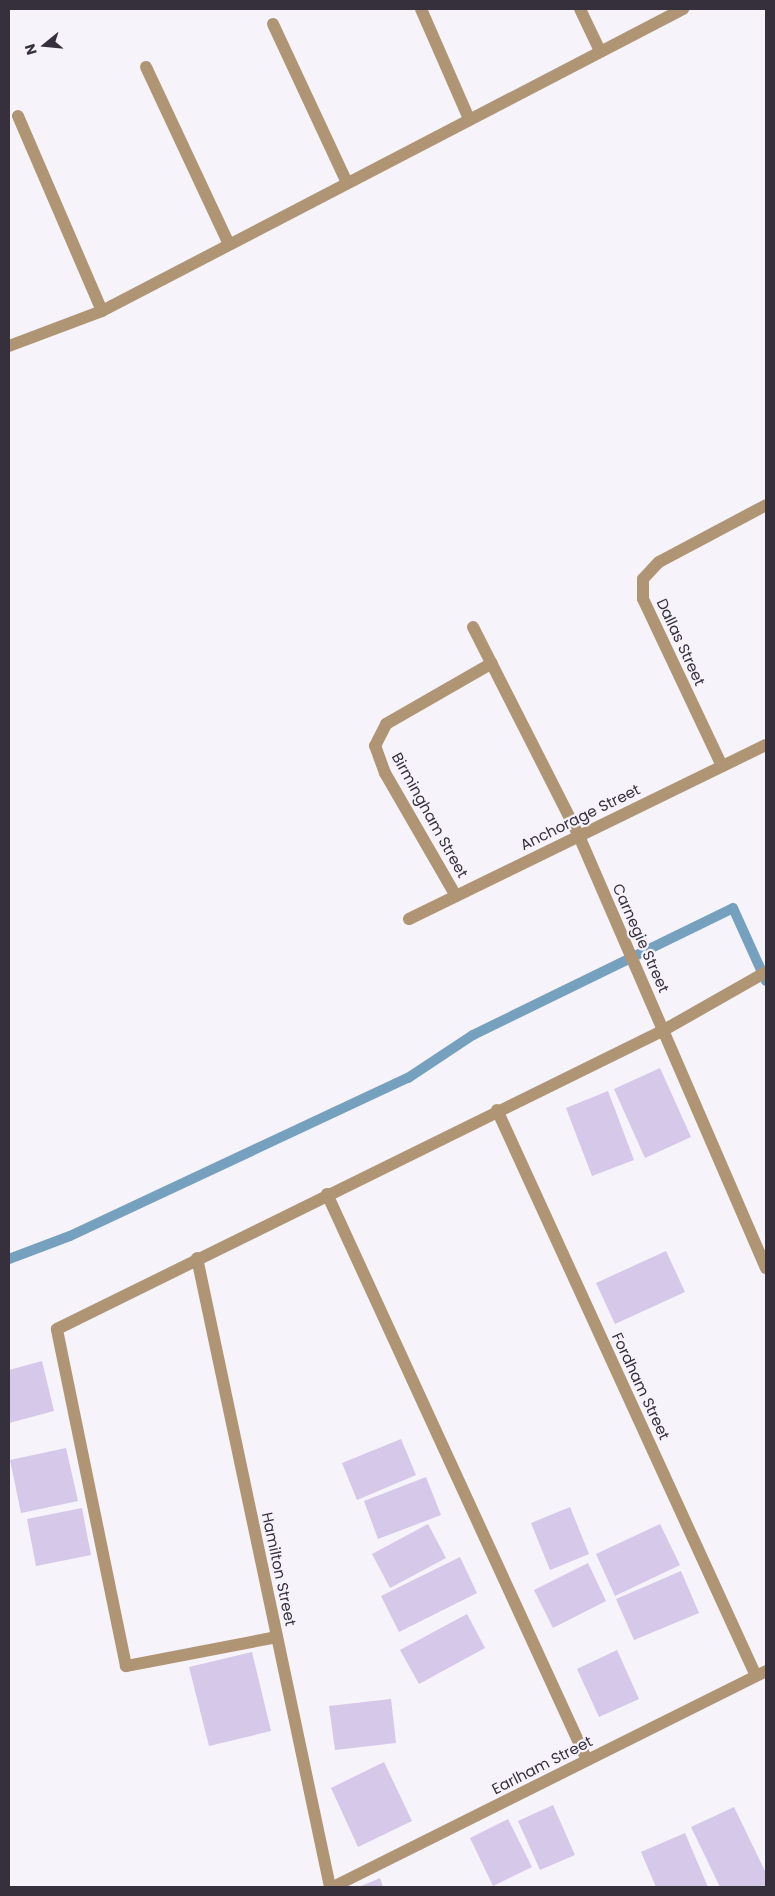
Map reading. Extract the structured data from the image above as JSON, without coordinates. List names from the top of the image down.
{
  "streets": {
    "street": [
      "Dallas Street",
      "Birmingham Street",
      "Anchorage Street",
      "Carnegie Street",
      "Fordham Street",
      "Hamilton Street",
      "Earlham Street"
    ]
  },
  "crossings": [
    ["Dallas Street", "Anchorage Street"],
    ["Birmingham Street", "Anchorage Street"],
    ["Birmingham Street", "Carnegie Street"],
    ["Anchorage Street", "Carnegie Street"],
    ["Fordham Street", "Earlham Street"],
    ["Hamilton Street", "Earlham Street"]
  ],
  "north": "left"
}
